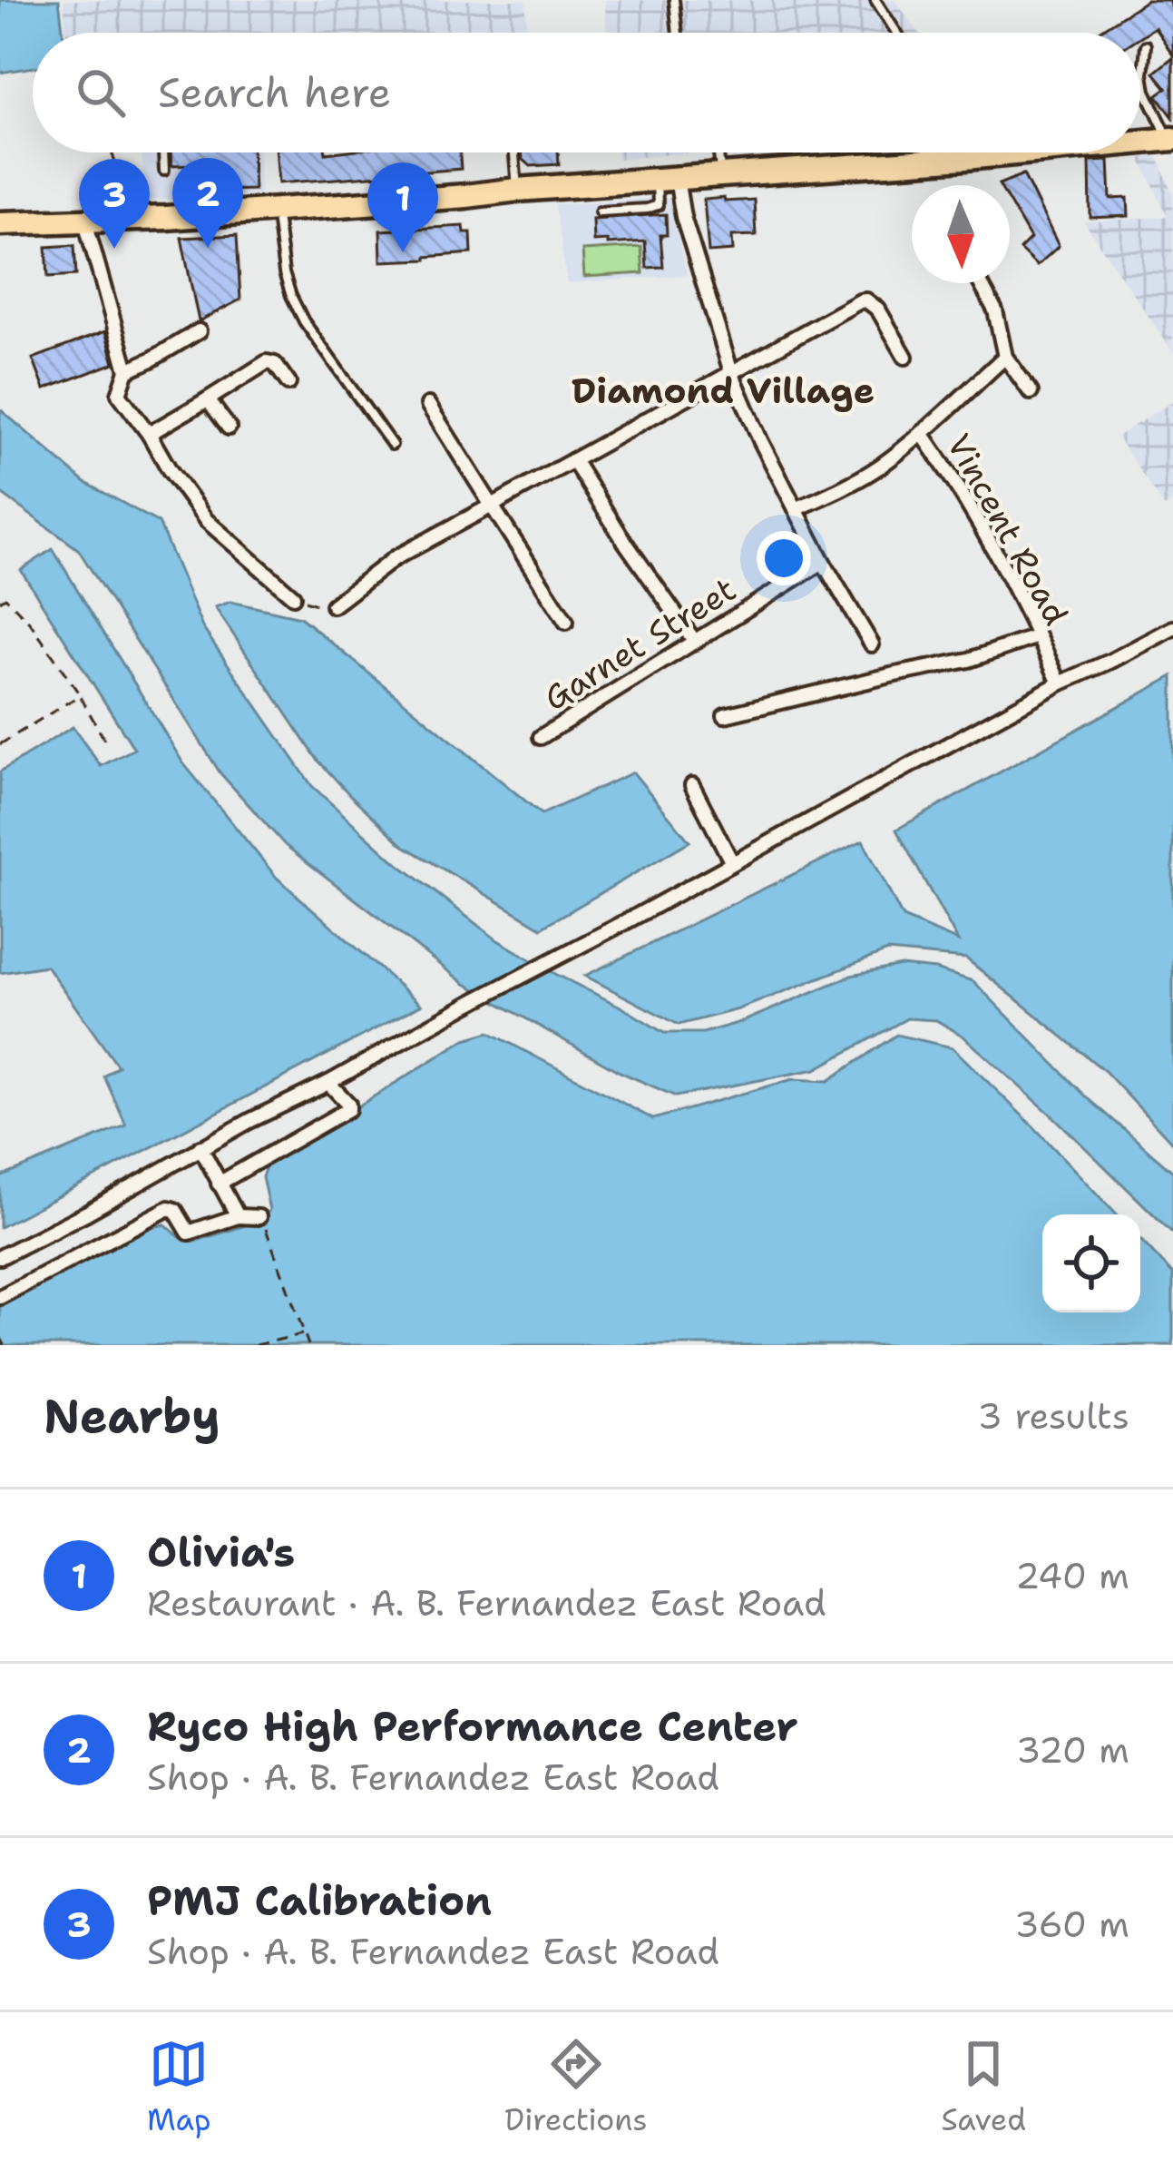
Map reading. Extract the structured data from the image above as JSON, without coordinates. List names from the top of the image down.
{
  "streets": {
    "street": ["Vincent Road", "Garnet Street"]
  },
  "districts": ["Diamond Village"],
  "north": "bottom",
  "page": {
    "search": "Search here",
    "pins": ["2", "3", "1"],
    "heading": ["Nearby", "3 results"],
    "list": [
      {
        "mark": "1",
        "name": "Olivia's",
        "note": "Restaurant · A. B. Fernandez East Road",
        "value": "240 m"
      },
      {
        "mark": "2",
        "name": "Ryco High Performance Center",
        "note": "Shop · A. B. Fernandez East Road",
        "value": "320 m"
      },
      {
        "mark": "3",
        "name": "PMJ Calibration",
        "note": "Shop · A. B. Fernandez East Road",
        "value": "360 m"
      }
    ],
    "nav": ["Map", "Directions", "Saved"]
  }
}
